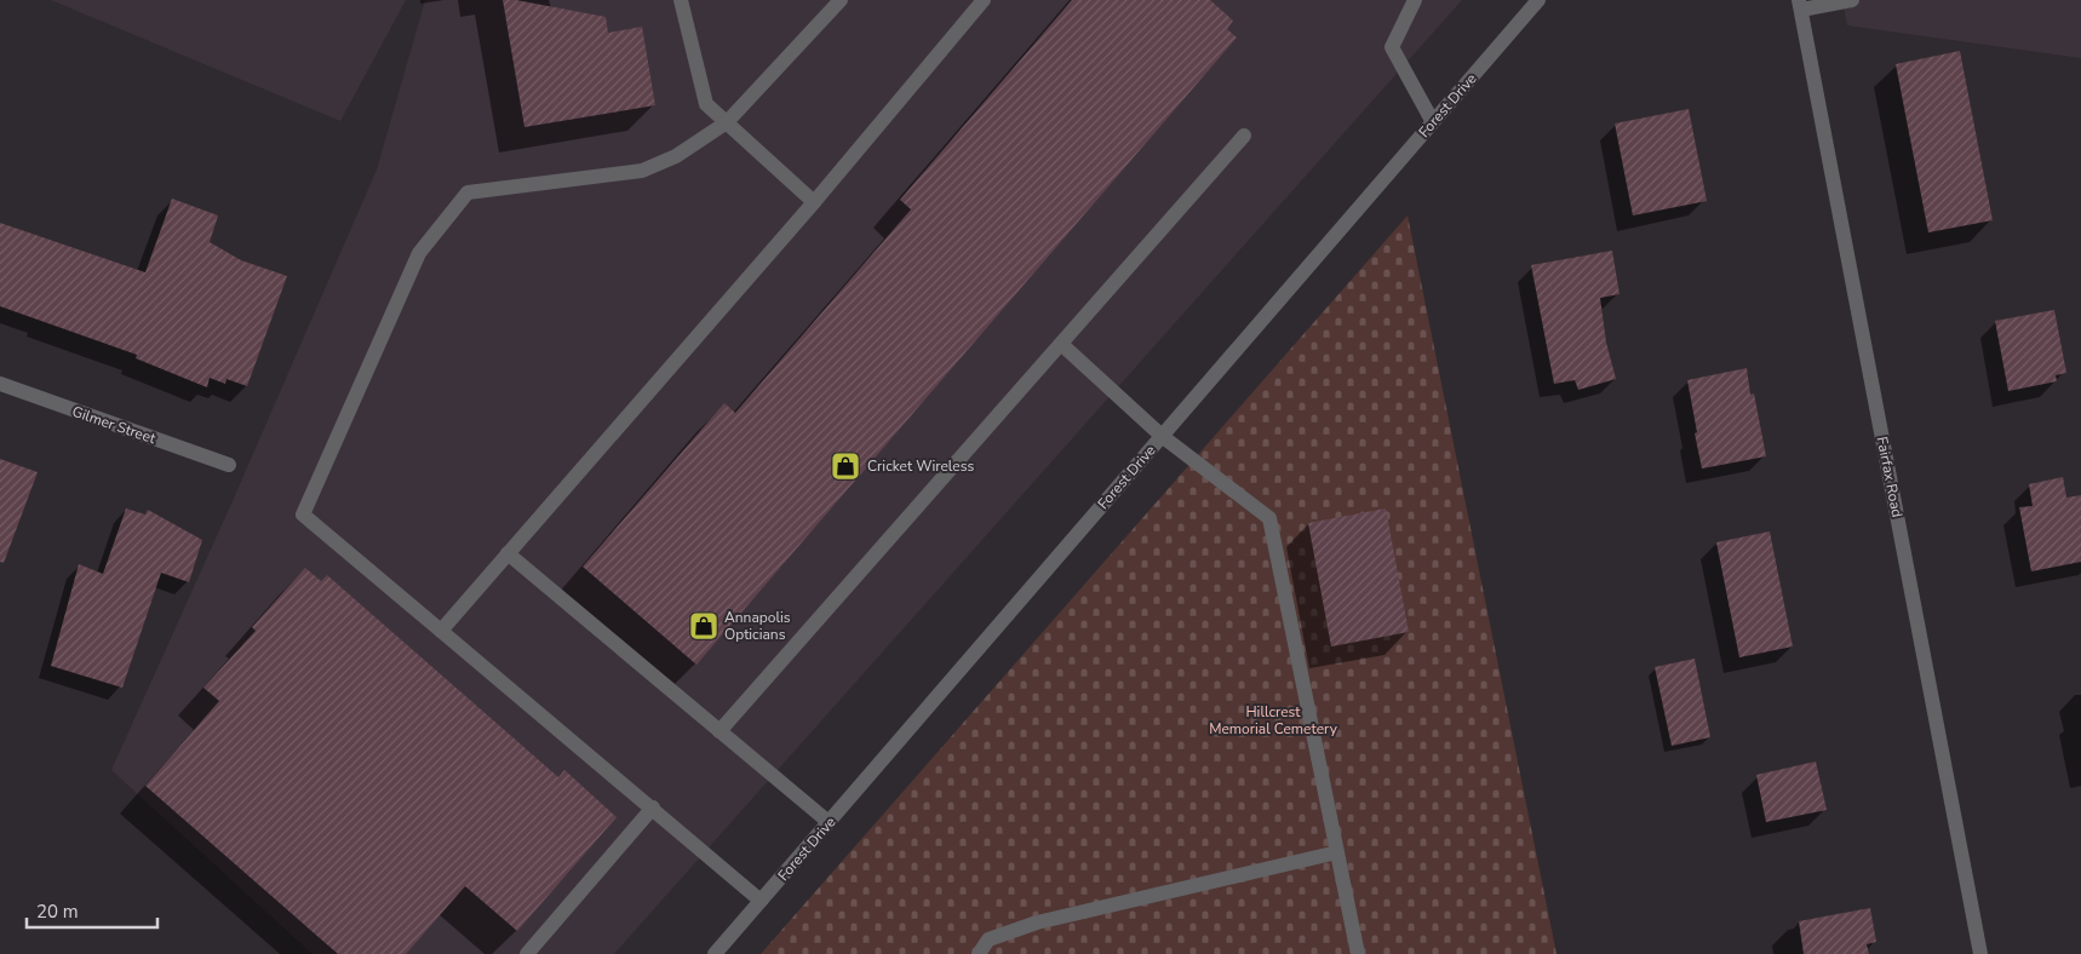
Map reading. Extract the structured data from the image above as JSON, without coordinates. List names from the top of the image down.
{
  "streets": {
    "street": ["Forest Drive", "Gilmer Street", "Fairfax Road"]
  },
  "parks": ["Hillcrest Memorial Cemetery"],
  "places": {
    "shop": ["Cricket Wireless", "Annapolis Opticians"]
  },
  "scale_bar": "20 m"
}
